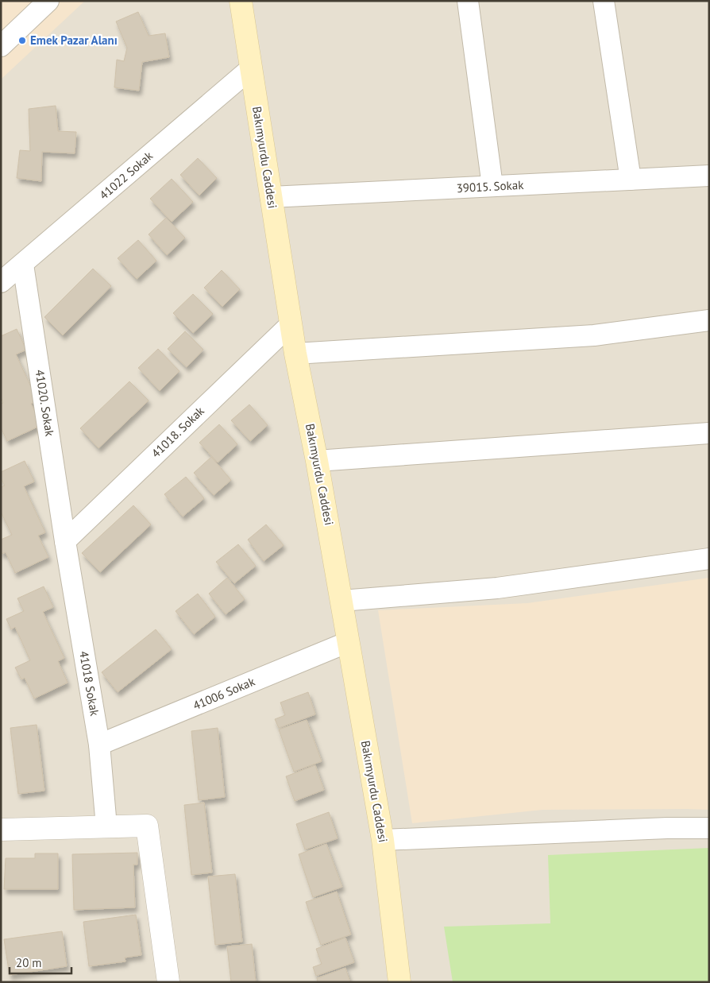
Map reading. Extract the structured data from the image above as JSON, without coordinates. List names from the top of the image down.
{
  "streets": {
    "main road": ["Bakımyurdu Caddesi"],
    "street": [
      "41022 Sokak",
      "39015. Sokak",
      "41020. Sokak",
      "41018. Sokak",
      "41018 Sokak",
      "41006 Sokak"
    ]
  },
  "crossings": [
    ["Bakımyurdu Caddesi", "41022 Sokak"],
    ["Bakımyurdu Caddesi", "39015. Sokak"],
    ["Bakımyurdu Caddesi", "41018. Sokak"],
    ["Bakımyurdu Caddesi", "41006 Sokak"],
    ["41022 Sokak", "41020. Sokak"],
    ["41020. Sokak", "41018. Sokak"],
    ["41020. Sokak", "41018 Sokak"],
    ["41018. Sokak", "41018 Sokak"],
    ["41018 Sokak", "41006 Sokak"]
  ],
  "places": ["Emek Pazar Alanı"],
  "scale_bar": "20 m"
}
